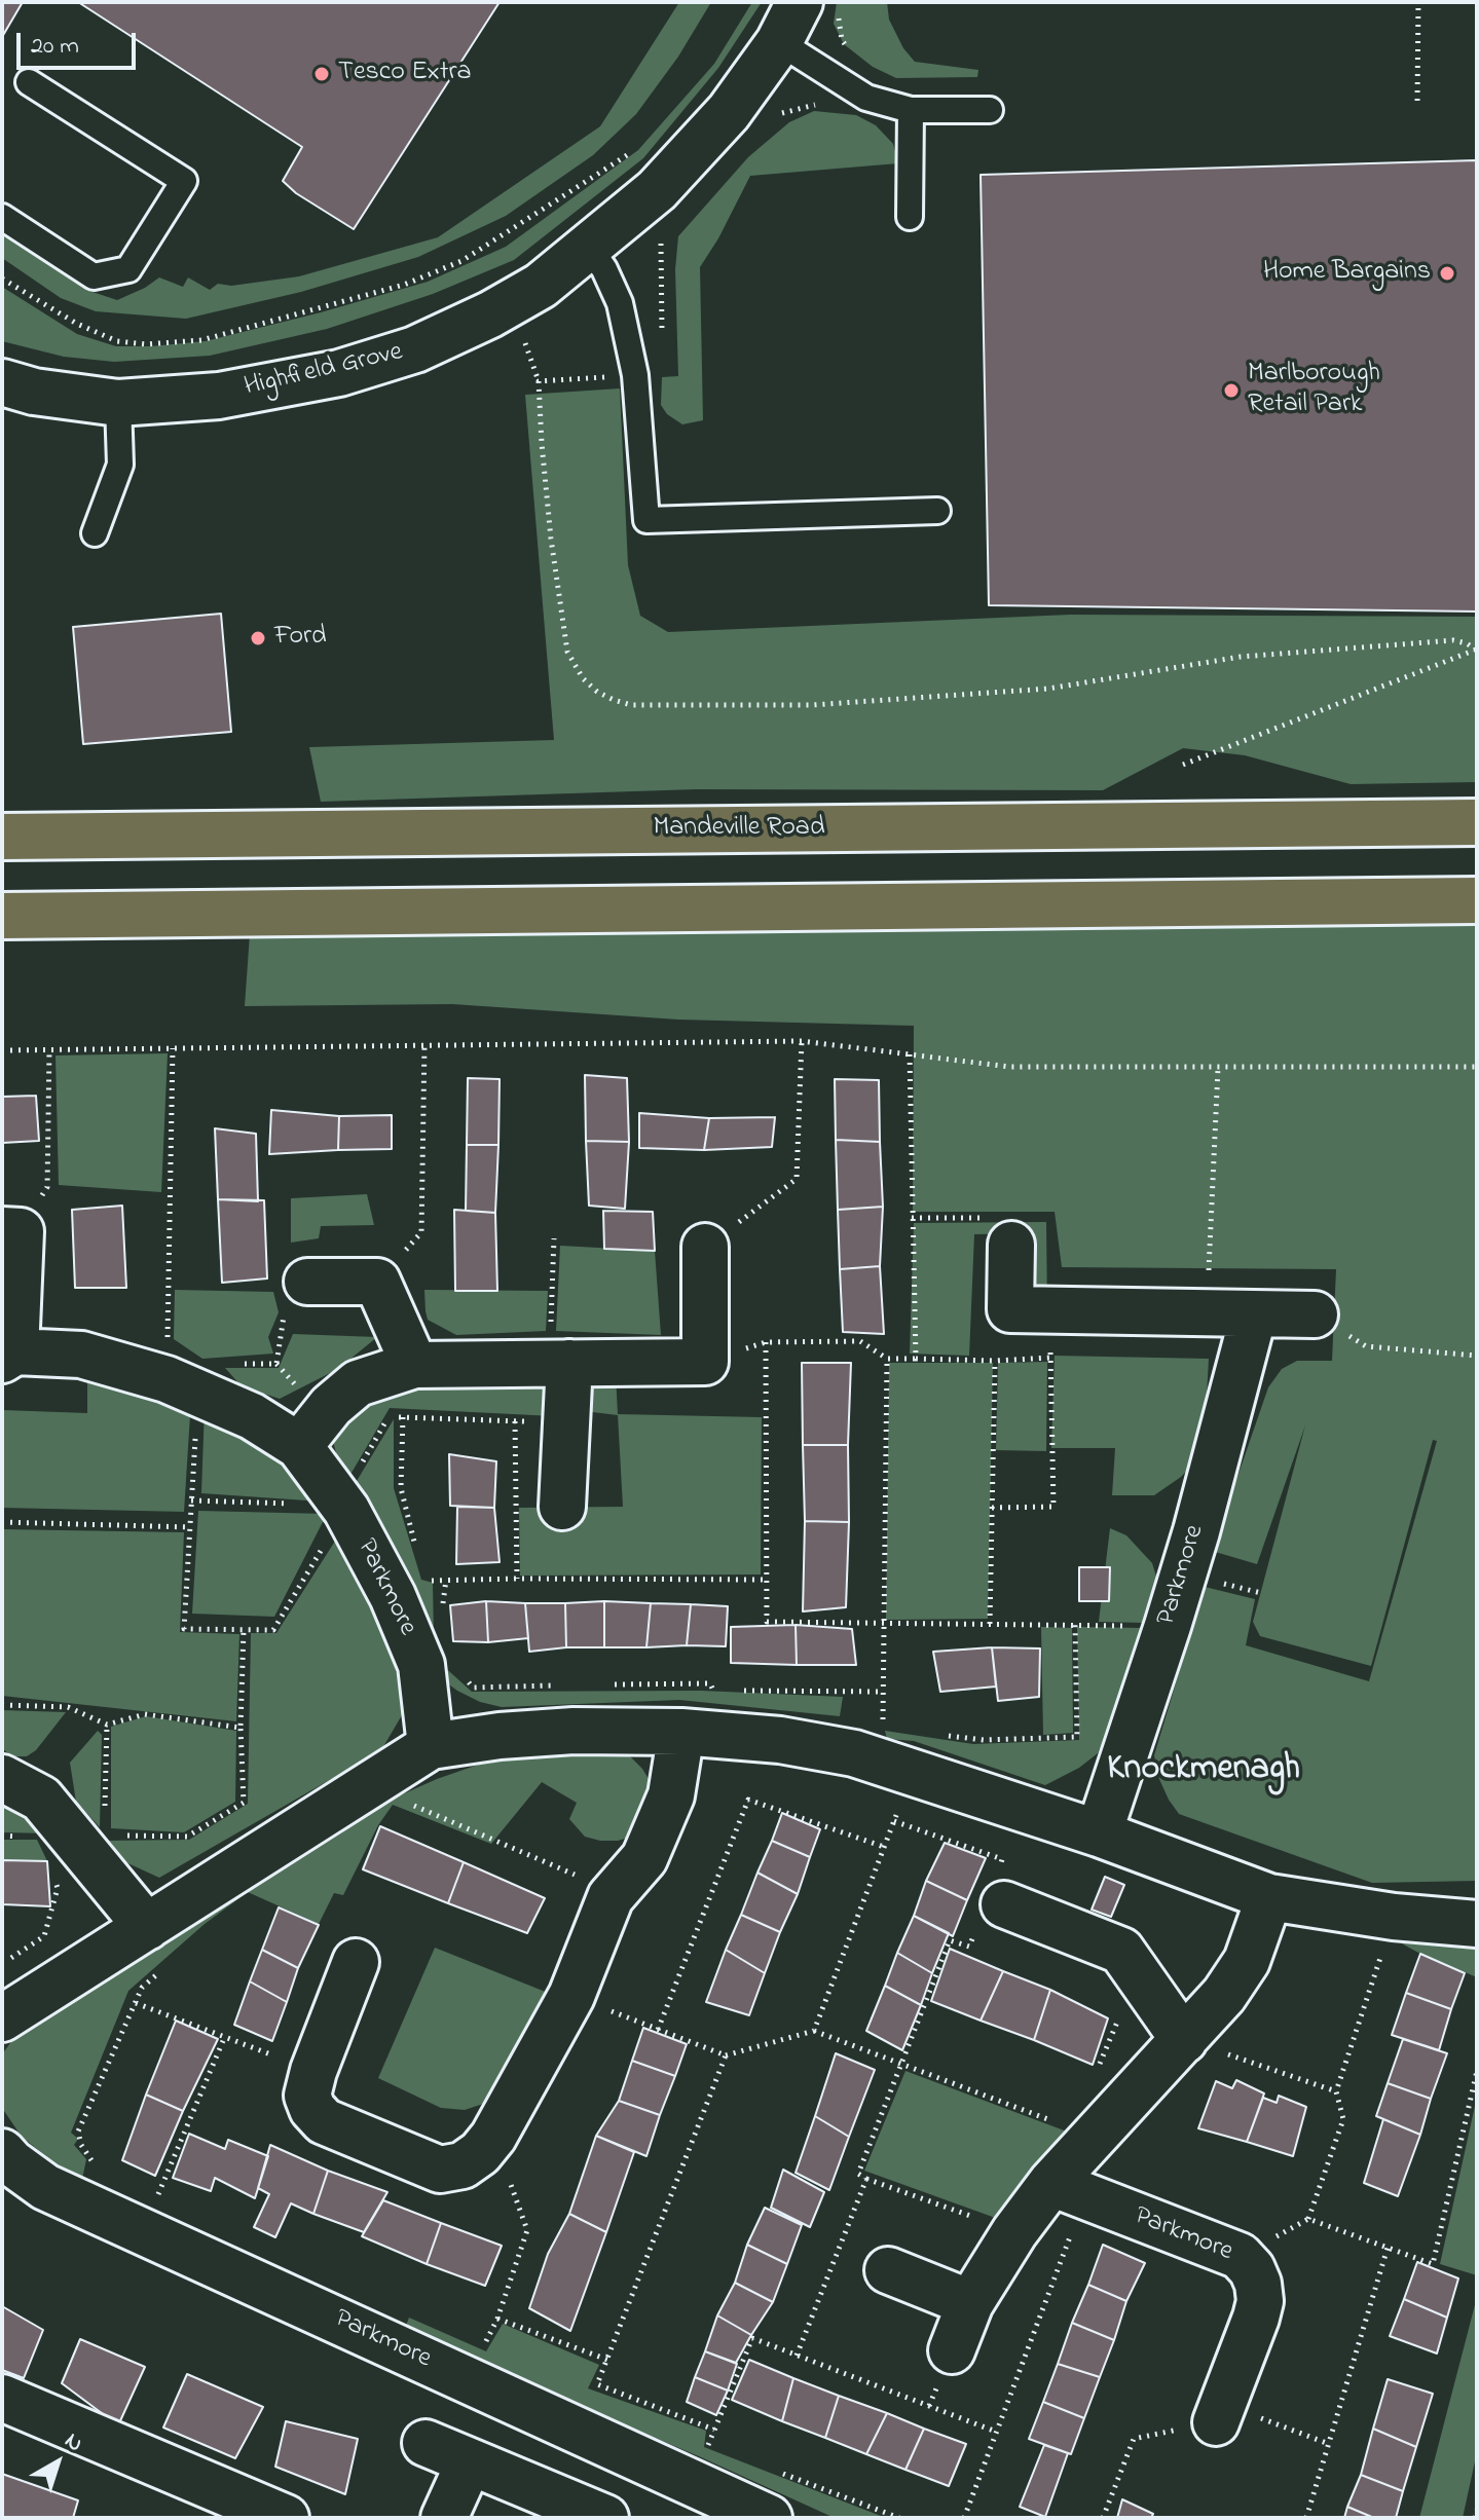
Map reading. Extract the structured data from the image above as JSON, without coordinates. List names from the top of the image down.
{
  "streets": {
    "main road": ["Mandeville Road"],
    "street": ["Highfield Grove", "Parkmore"]
  },
  "districts": ["Knockmenagh"],
  "places": [
    "Tesco Extra",
    "Home Bargains",
    "Marlborough Retail Park",
    "Ford"
  ],
  "scale_bar": "20 m",
  "north": "top right"
}
